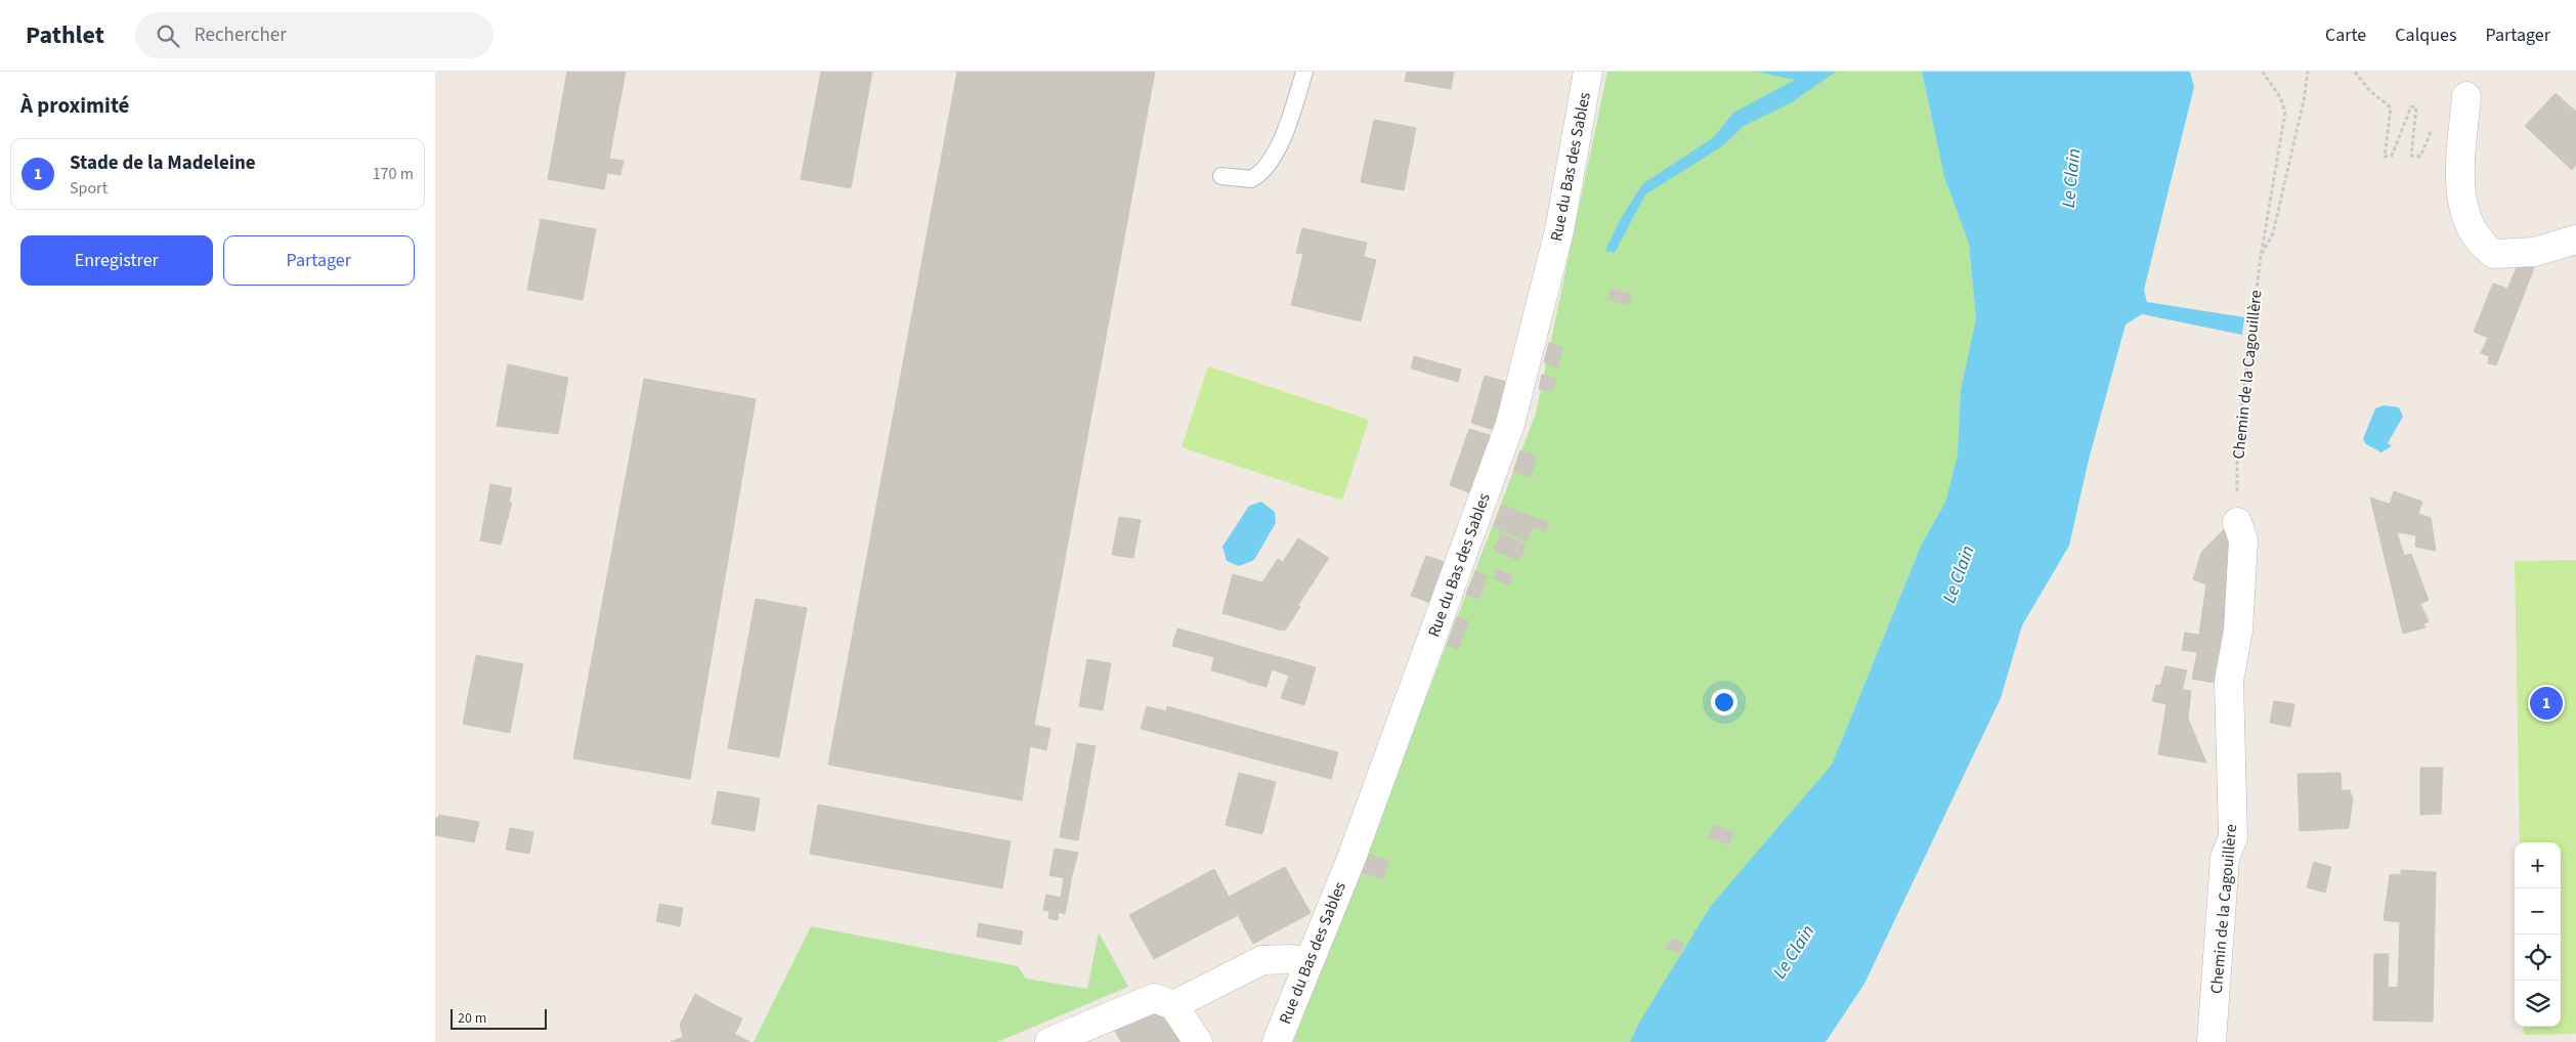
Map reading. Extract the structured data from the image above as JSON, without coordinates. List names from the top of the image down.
{
  "streets": {
    "street": ["Rue du Bas des Sables", "Chemin de la Cagouillère"]
  },
  "water": ["Le Clain"],
  "scale_bar": "20 m",
  "page": {
    "header": "Pathlet",
    "search": "Rechercher",
    "nav": ["Carte", "Calques", "Partager"],
    "heading": "À proximité",
    "list": [
      {
        "mark": "1",
        "name": "Stade de la Madeleine",
        "note": "Sport",
        "value": "170 m"
      }
    ],
    "buttons": ["Enregistrer", "Partager"],
    "pins": "1",
    "map_buttons": ["+", "−"],
    "scale": "20 m"
  }
}
